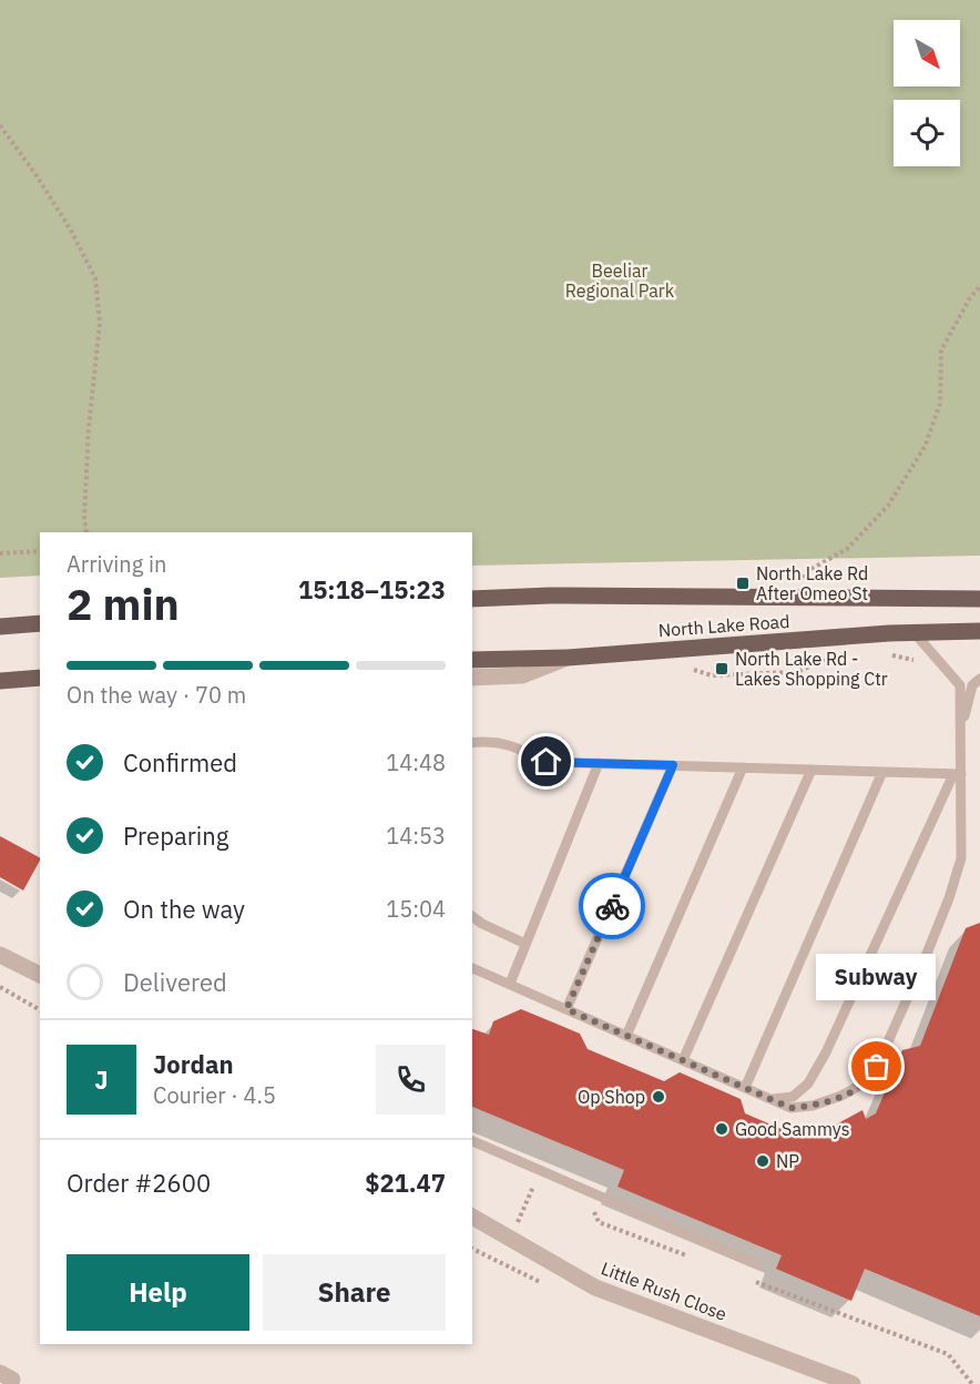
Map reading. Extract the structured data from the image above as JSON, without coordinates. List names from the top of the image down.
{
  "streets": {
    "main road": ["North Lake Road"],
    "street": ["Little Rush Close"]
  },
  "parks": ["Beeliar Regional Park"],
  "places": {
    "transit": ["North Lake Rd After Omeo St", "North Lake Rd - Lakes Shopping Ctr"],
    "other": [
      "Subway",
      "Op Shop",
      "Good Sammys",
      "NP"
    ]
  },
  "north": "bottom right",
  "page": {
    "heading": ["2 min", "Arriving in", "15:18–15:23"],
    "panel": [
      "Jordan",
      "Courier · 4.5",
      "Order #2600",
      "$21.47"
    ],
    "bar": "On the way · 70 m",
    "list": [
      ["Confirmed", "14:48"],
      ["Preparing", "14:53"],
      ["On the way", "15:04"],
      "Delivered"
    ],
    "bubble": "Subway",
    "round": "J",
    "buttons": ["Help", "Share"]
  }
}
